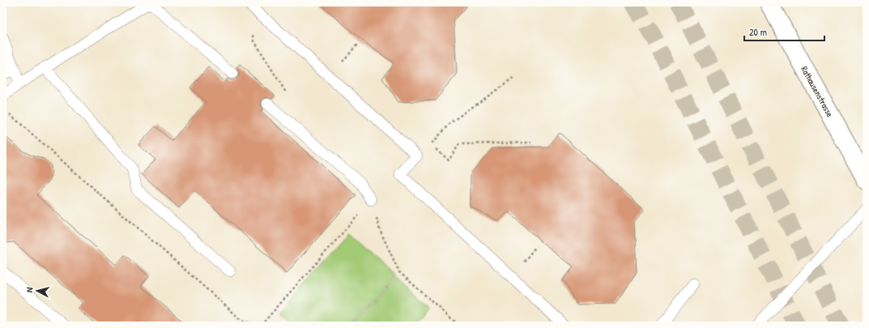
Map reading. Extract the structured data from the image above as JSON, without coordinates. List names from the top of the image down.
{
  "streets": {
    "street": ["Rathausenstrasse"]
  },
  "scale_bar": "20 m",
  "north": "left"
}
